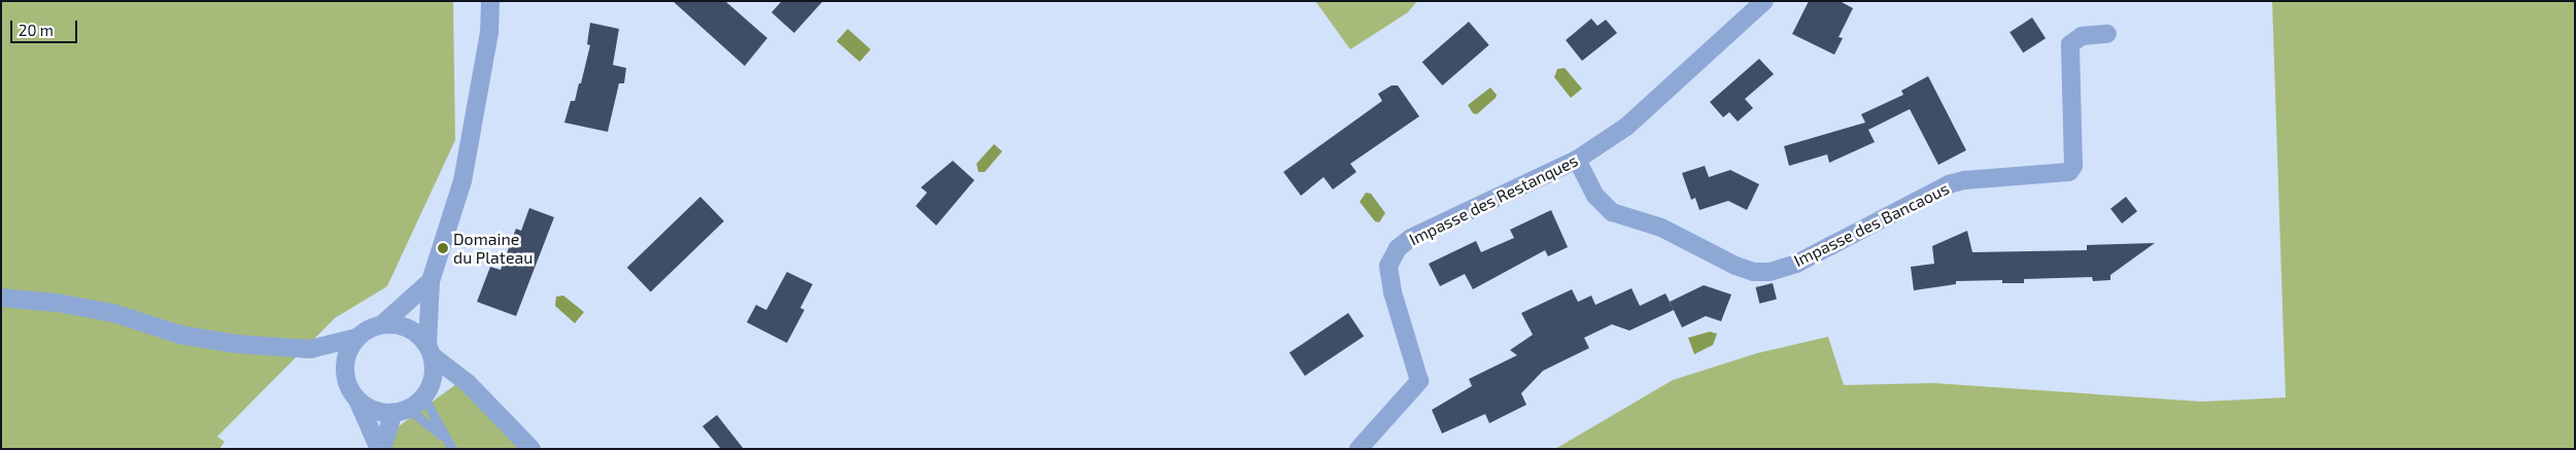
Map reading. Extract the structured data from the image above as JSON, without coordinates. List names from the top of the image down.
{
  "streets": {
    "street": ["Impasse des Restanques", "Impasse des Bancaous"]
  },
  "crossings": [
    ["Impasse des Restanques", "Impasse des Bancaous"]
  ],
  "places": ["Domaine du Plateau"],
  "scale_bar": "20 m"
}
